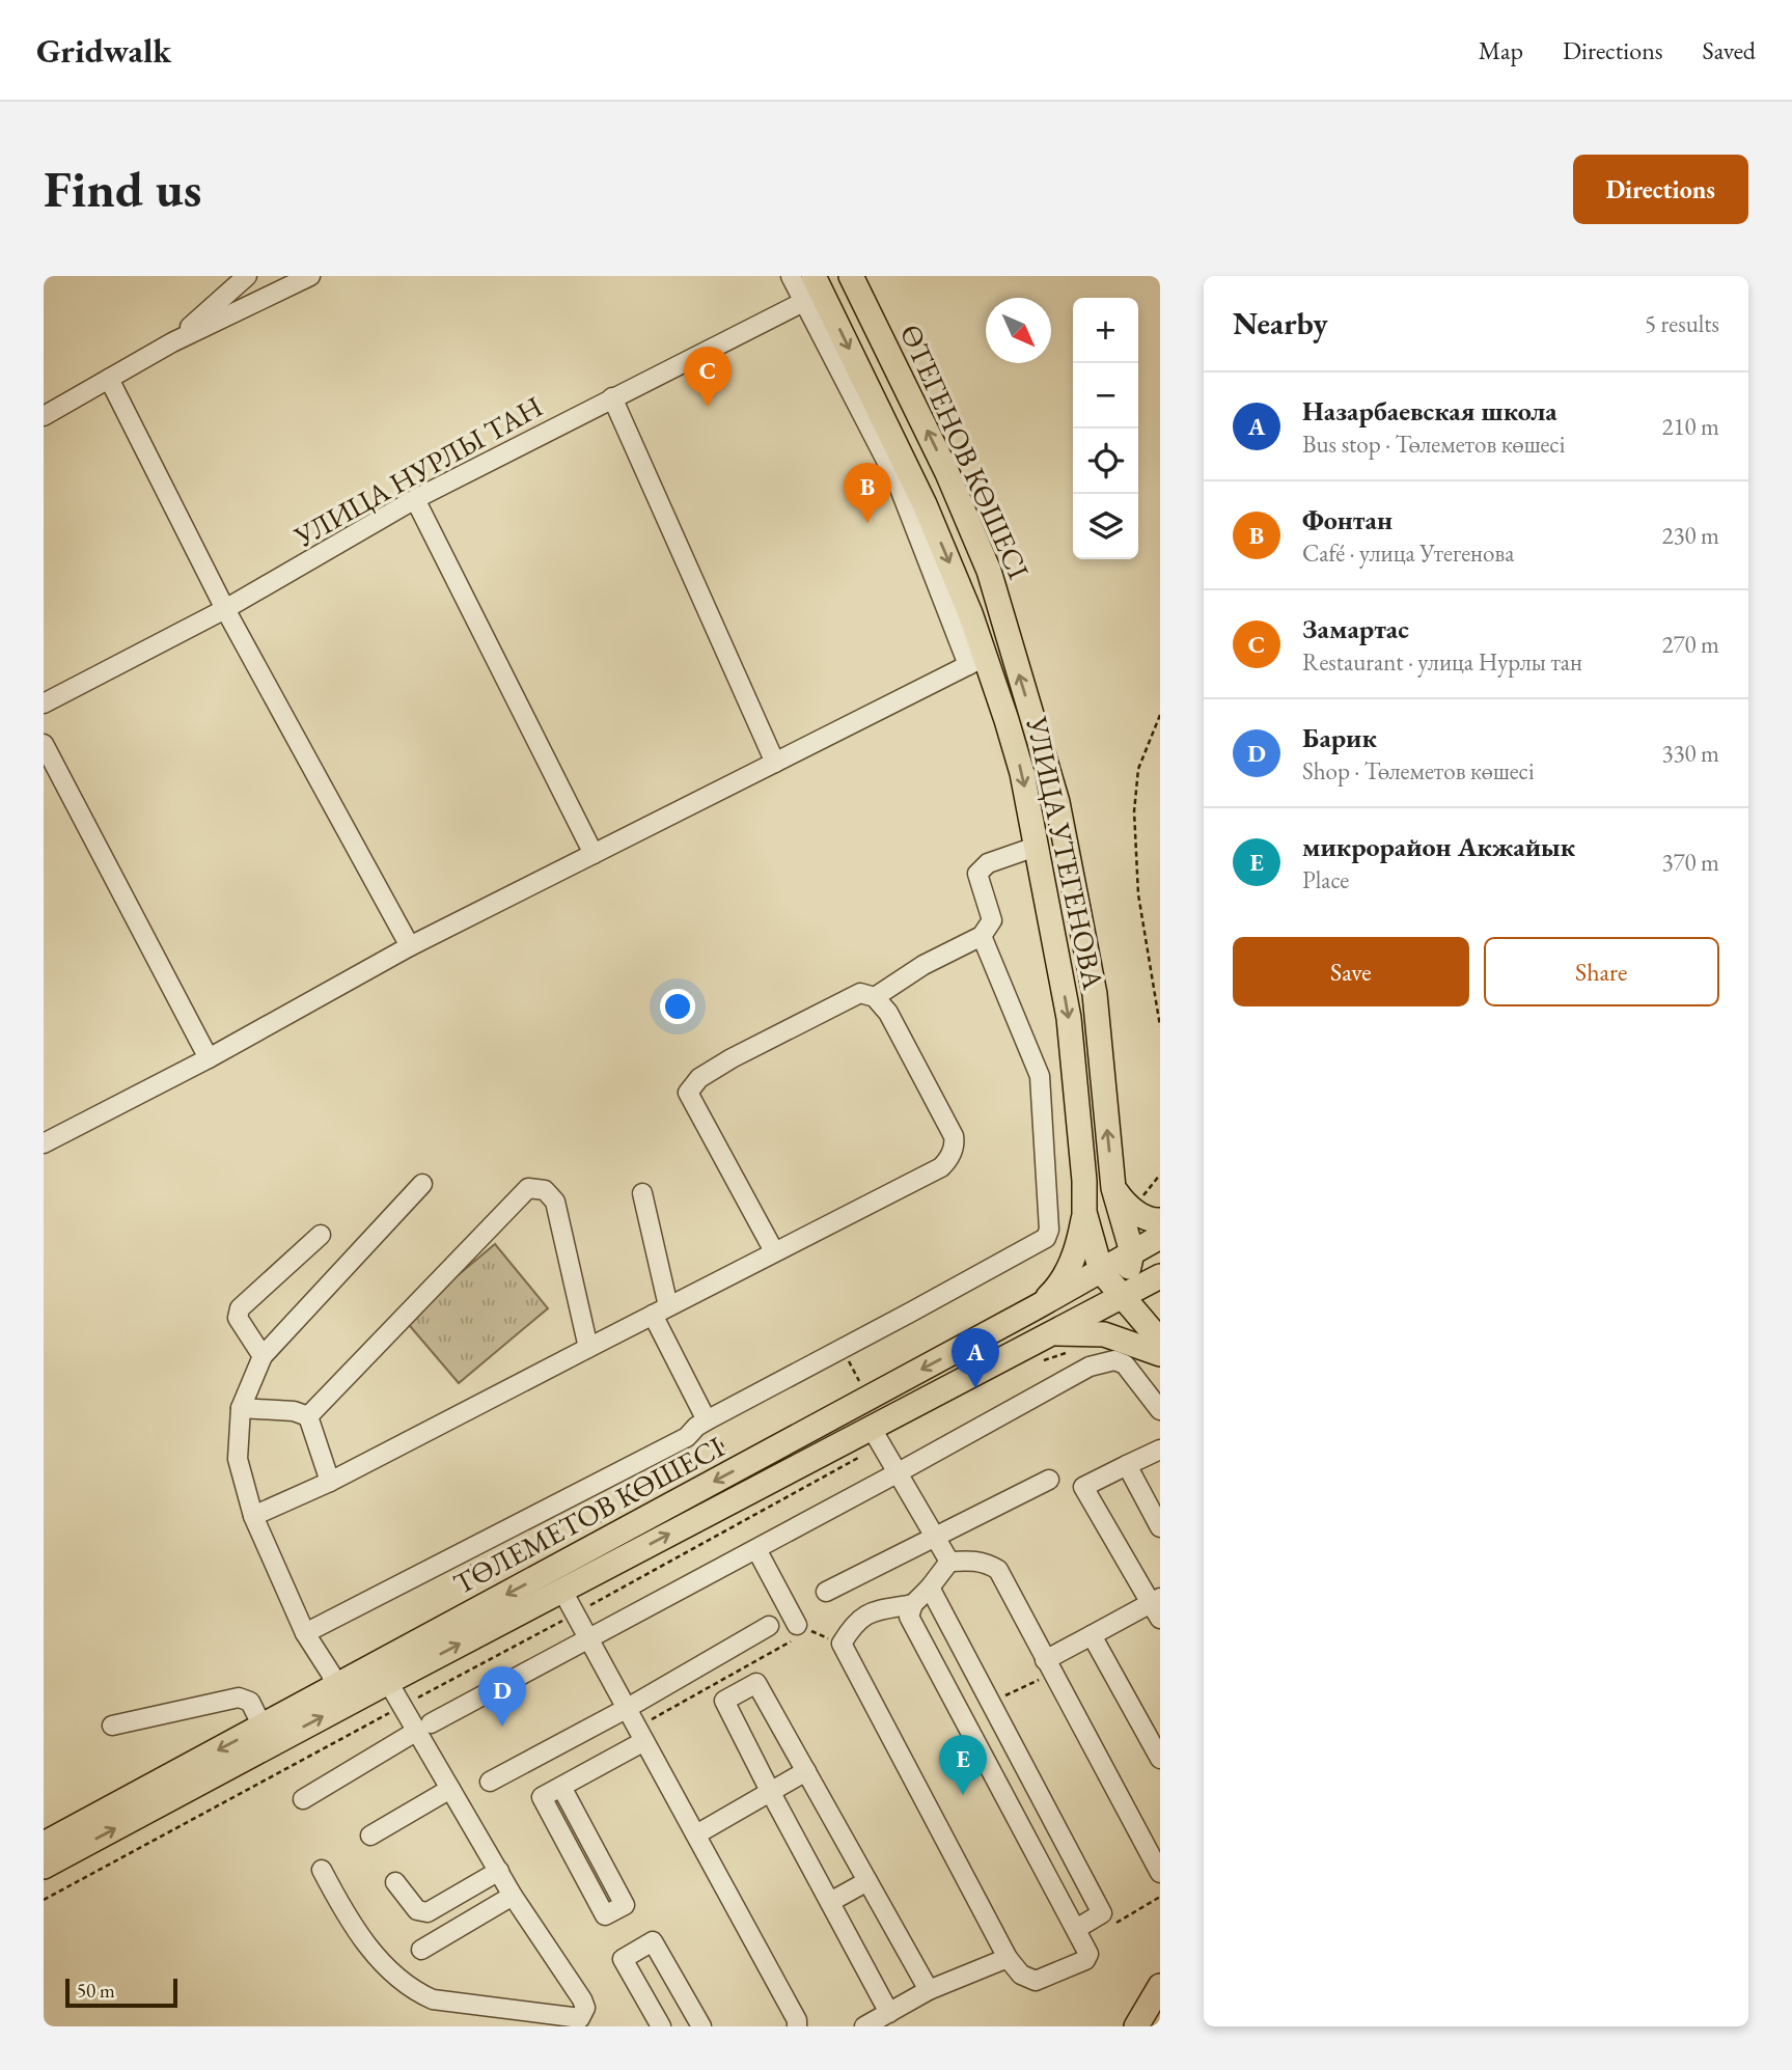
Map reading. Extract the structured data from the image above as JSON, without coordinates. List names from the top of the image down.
{
  "streets": {
    "main road": ["ӨТЕГЕНОВ КӨШЕСІ", "УЛИЦА УТЕГЕНОВА", "ТӨЛЕМЕТОВ КӨШЕСІ"],
    "street": ["УЛИЦА НУРЛЫ ТАН"]
  },
  "crossings": [
    ["ӨТЕГЕНОВ КӨШЕСІ", "ТӨЛЕМЕТОВ КӨШЕСІ"],
    ["УЛИЦА НУРЛЫ ТАН", "УЛИЦА УТЕГЕНОВА"],
    ["УЛИЦА УТЕГЕНОВА", "ТӨЛЕМЕТОВ КӨШЕСІ"]
  ],
  "one_way": ["ӨТЕГЕНОВ КӨШЕСІ", "УЛИЦА УТЕГЕНОВА"],
  "scale_bar": "50 m",
  "north": "bottom right",
  "page": {
    "header": "Gridwalk",
    "nav": ["Map", "Directions", "Saved"],
    "buttons": [
      "Directions",
      ["Save", "Share"]
    ],
    "title": "Find us",
    "heading": ["Nearby", "5 results"],
    "map_buttons": ["+", "−"],
    "pins": [
      "C",
      "B",
      "A",
      "D",
      "E"
    ],
    "list": [
      {
        "mark": "A",
        "name": "Назарбаевская школа",
        "note": "Bus stop · Төлеметов көшесі",
        "value": "210 m"
      },
      {
        "mark": "B",
        "name": "Фонтан",
        "note": "Café · улица Утегенова",
        "value": "230 m"
      },
      {
        "mark": "C",
        "name": "Замартас",
        "note": "Restaurant · улица Нурлы тан",
        "value": "270 m"
      },
      {
        "mark": "D",
        "name": "Барик",
        "note": "Shop · Төлеметов көшесі",
        "value": "330 m"
      },
      {
        "mark": "E",
        "name": "микрорайон Акжайык",
        "note": "Place",
        "value": "370 m"
      }
    ],
    "scale": "50 m"
  }
}
